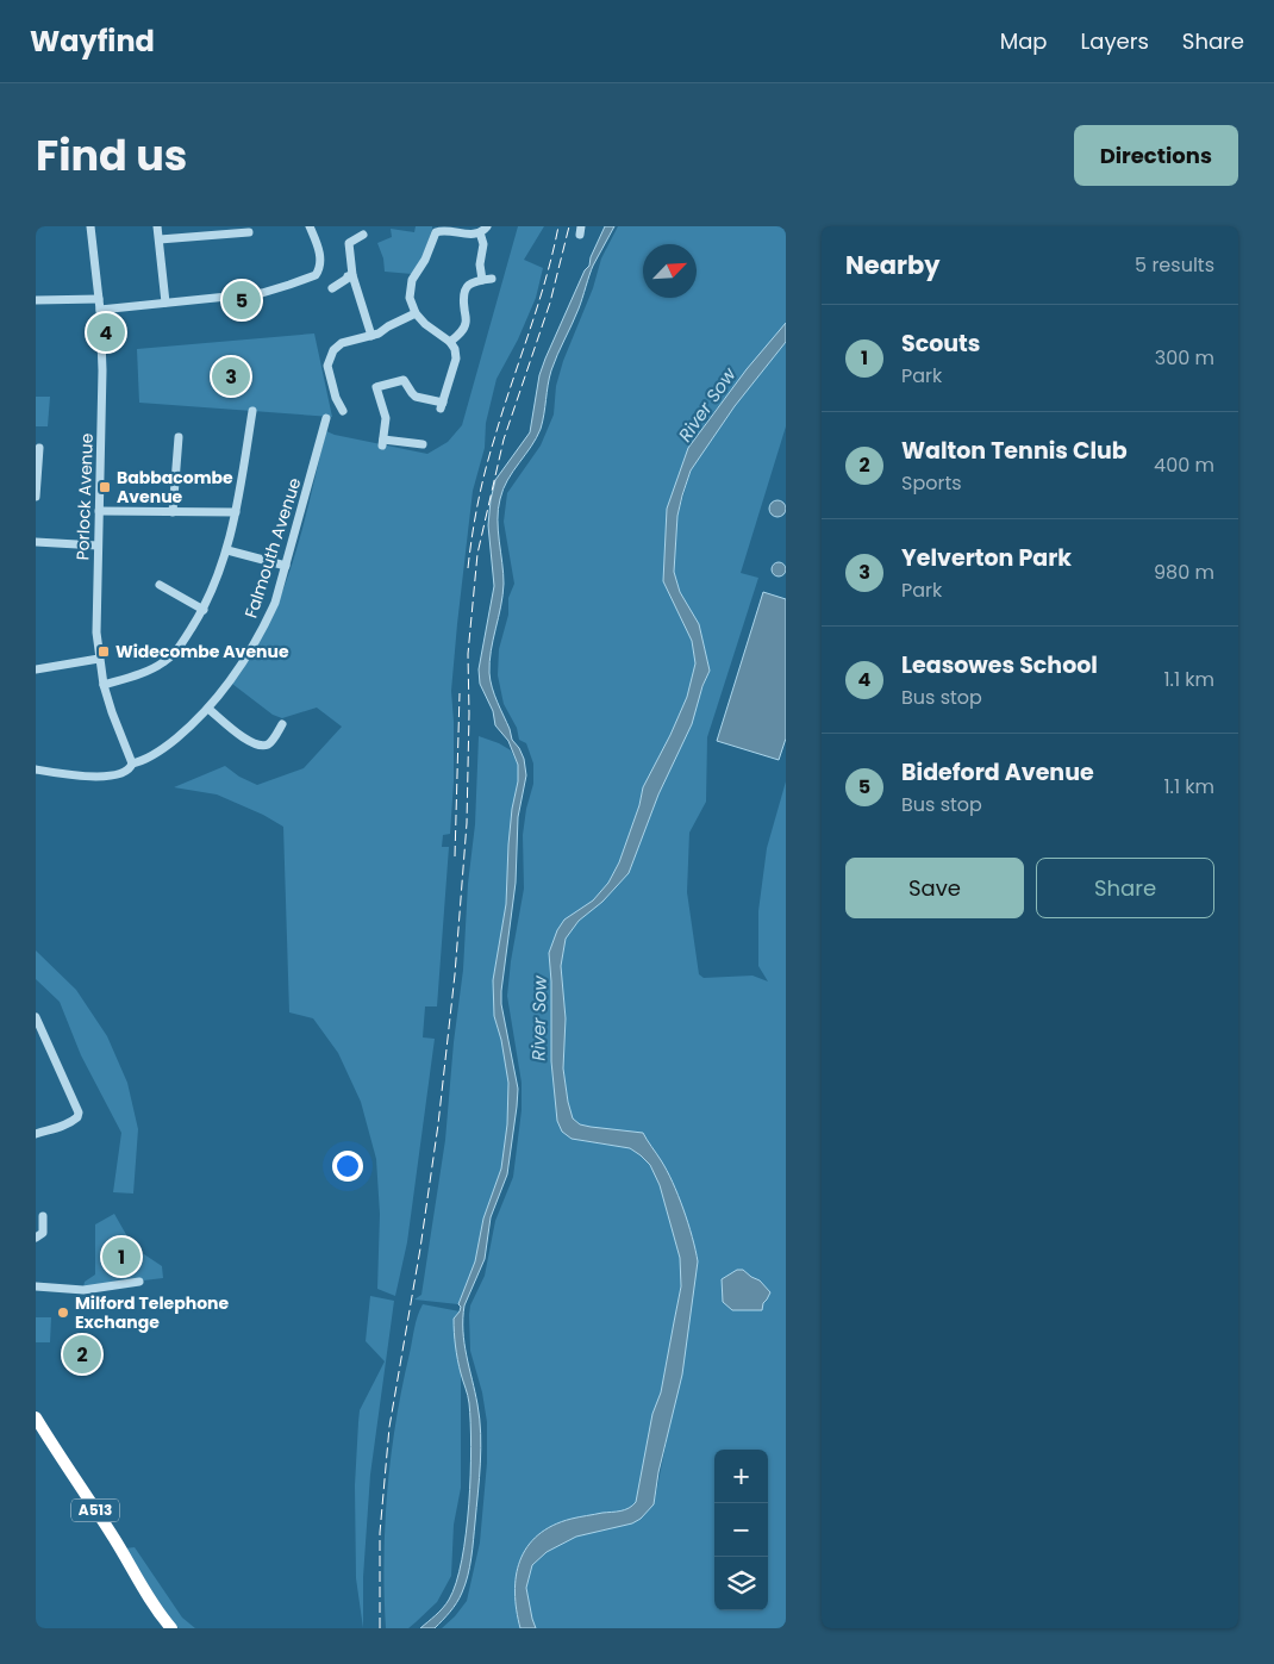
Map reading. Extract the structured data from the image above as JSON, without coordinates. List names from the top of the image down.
{
  "streets": {
    "highway": ["A513"],
    "street": ["Porlock Avenue", "Falmouth Avenue"]
  },
  "crossings": [
    ["Porlock Avenue", "Falmouth Avenue"]
  ],
  "water": ["River Sow"],
  "places": {
    "transit": ["Babbacombe Avenue", "Widecombe Avenue"],
    "other": ["Milford Telephone Exchange"]
  },
  "north": "top right",
  "page": {
    "header": "Wayfind",
    "nav": ["Map", "Layers", "Share"],
    "title": "Find us",
    "buttons": [
      "Directions",
      ["Save", "Share"]
    ],
    "heading": ["Nearby", "5 results"],
    "pins": [
      "5",
      "4",
      "3",
      "1",
      "2"
    ],
    "list": [
      {
        "mark": "1",
        "name": "Scouts",
        "note": "Park",
        "value": "300 m"
      },
      {
        "mark": "2",
        "name": "Walton Tennis Club",
        "note": "Sports",
        "value": "400 m"
      },
      {
        "mark": "3",
        "name": "Yelverton Park",
        "note": "Park",
        "value": "980 m"
      },
      {
        "mark": "4",
        "name": "Leasowes School",
        "note": "Bus stop",
        "value": "1.1 km"
      },
      {
        "mark": "5",
        "name": "Bideford Avenue",
        "note": "Bus stop",
        "value": "1.1 km"
      }
    ],
    "map_buttons": ["+", "−"]
  }
}
